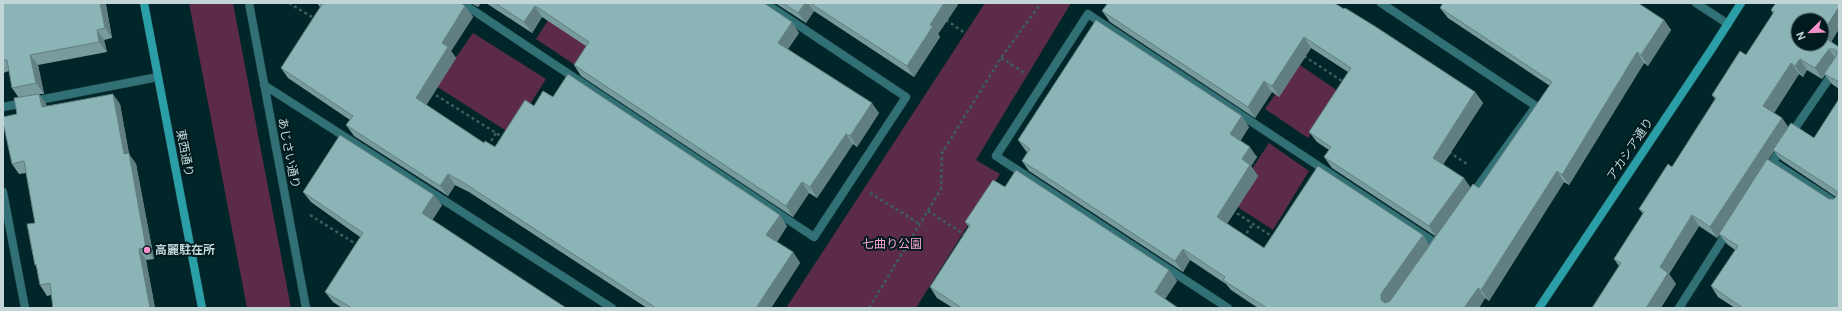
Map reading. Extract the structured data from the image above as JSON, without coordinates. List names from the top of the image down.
{
  "streets": {
    "street": ["アカシア通り", "東西通り", "あじさい通り"]
  },
  "parks": ["七曲り公園"],
  "places": ["高麗駐在所"],
  "north": "bottom left"
}
